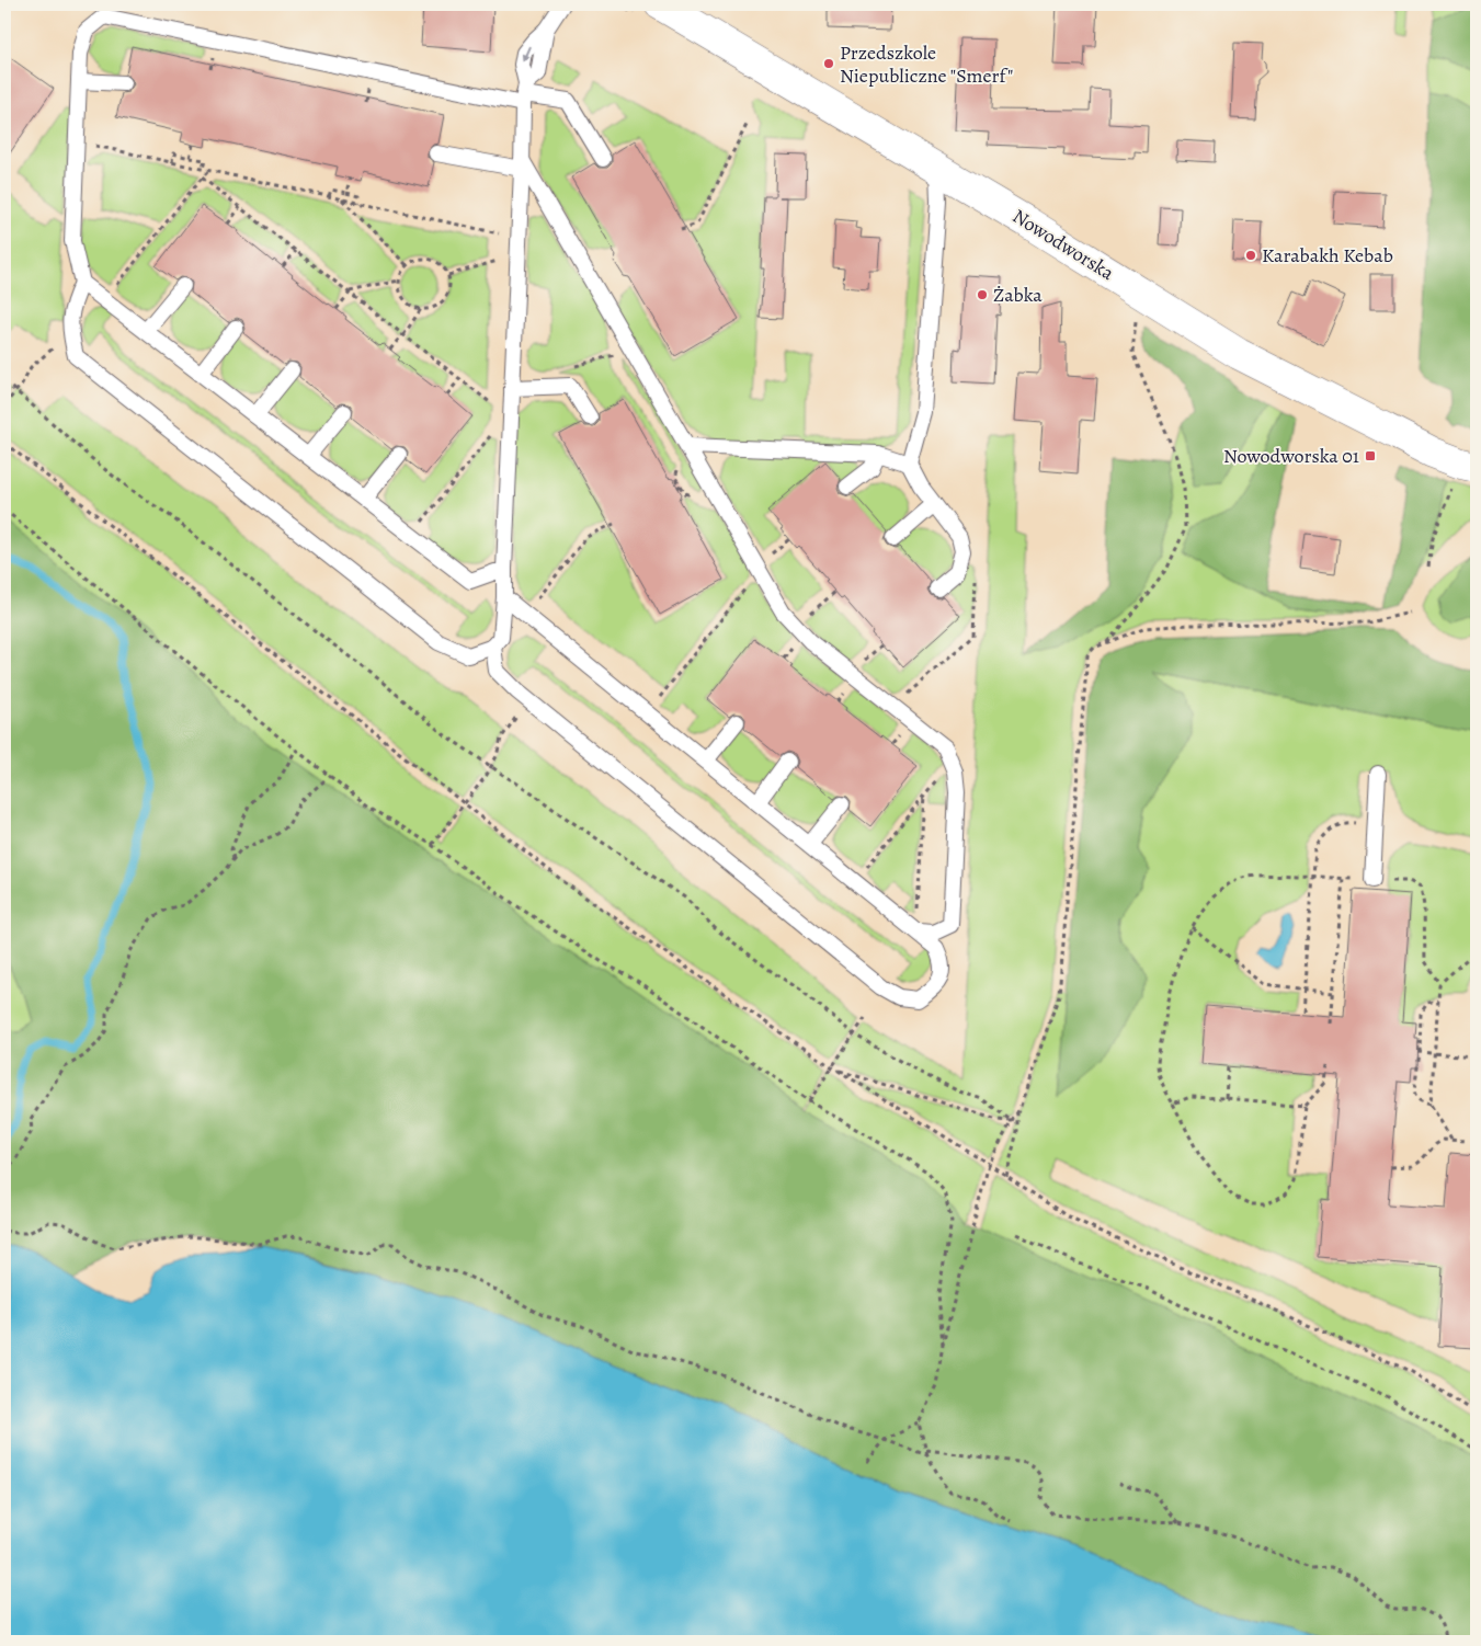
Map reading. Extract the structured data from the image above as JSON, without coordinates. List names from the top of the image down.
{
  "streets": {
    "street": ["Nowodworska"]
  },
  "places": {
    "other": ["Przedszkole Niepubliczne \"Smerf\"", "Karabakh Kebab", "Żabka"],
    "transit": ["Nowodworska 01"]
  }
}
